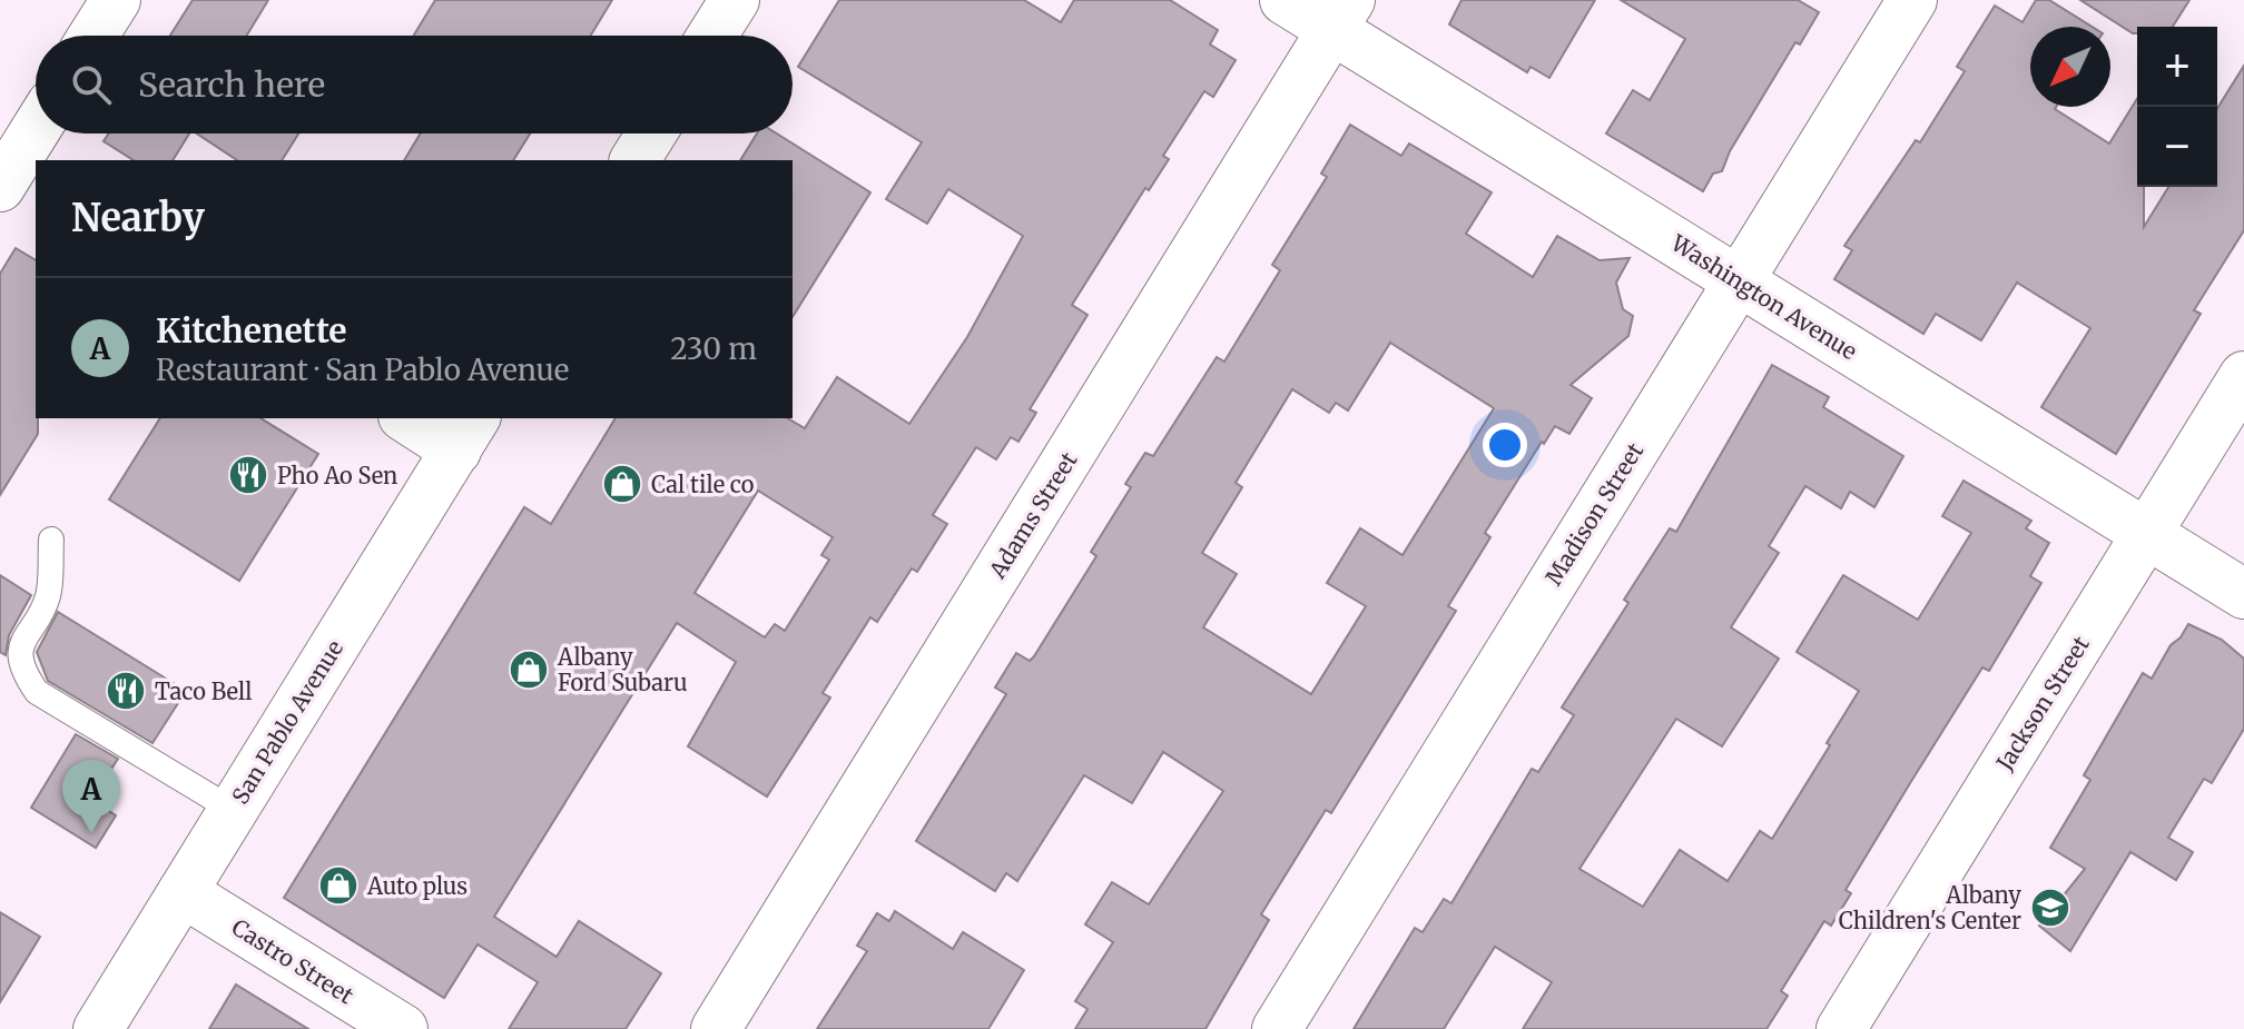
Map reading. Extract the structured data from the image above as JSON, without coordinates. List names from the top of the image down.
{
  "streets": {
    "street": [
      "Washington Avenue",
      "Madison Street",
      "Adams Street",
      "Jackson Street",
      "San Pablo Avenue",
      "Castro Street"
    ]
  },
  "crossings": [
    ["Washington Avenue", "Madison Street"],
    ["Washington Avenue", "Adams Street"],
    ["Washington Avenue", "Jackson Street"],
    ["San Pablo Avenue", "Castro Street"]
  ],
  "places": {
    "restaurant": ["Pho Ao Sen", "Taco Bell"],
    "shop": ["Cal tile co", "Albany Ford Subaru", "Auto plus"],
    "school or university": ["Albany Children's Center"]
  },
  "north": "bottom left",
  "page": {
    "map_buttons": ["+", "−"],
    "search": "Search here",
    "heading": "Nearby",
    "list": [
      {
        "mark": "A",
        "name": "Kitchenette",
        "note": "Restaurant · San Pablo Avenue",
        "value": "230 m"
      }
    ],
    "pins": "A"
  }
}
